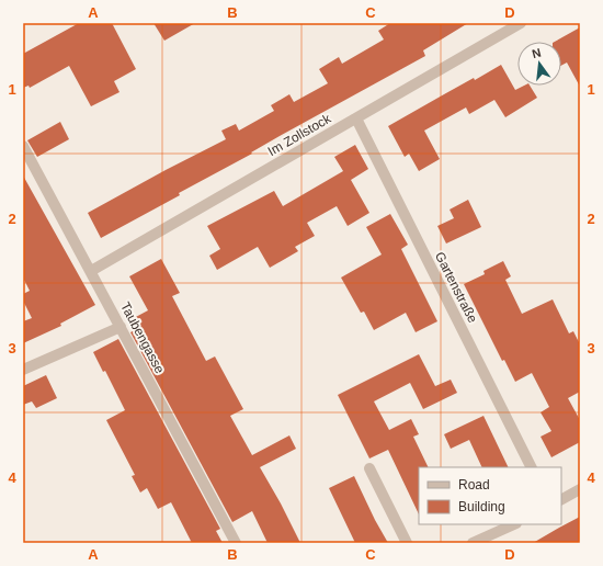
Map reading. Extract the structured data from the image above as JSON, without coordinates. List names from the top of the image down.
{
  "streets": {
    "street": ["Im Zollstock", "Gartenstraße", "Taubengasse"]
  },
  "crossings": [
    ["Im Zollstock", "Gartenstraße"],
    ["Im Zollstock", "Taubengasse"]
  ],
  "legend": ["Road", "Building"],
  "north": "top",
  "grid": {
    "columns": [
      "A",
      "B",
      "C",
      "D"
    ],
    "rows": [
      "1",
      "2",
      "3",
      "4"
    ]
  }
}
